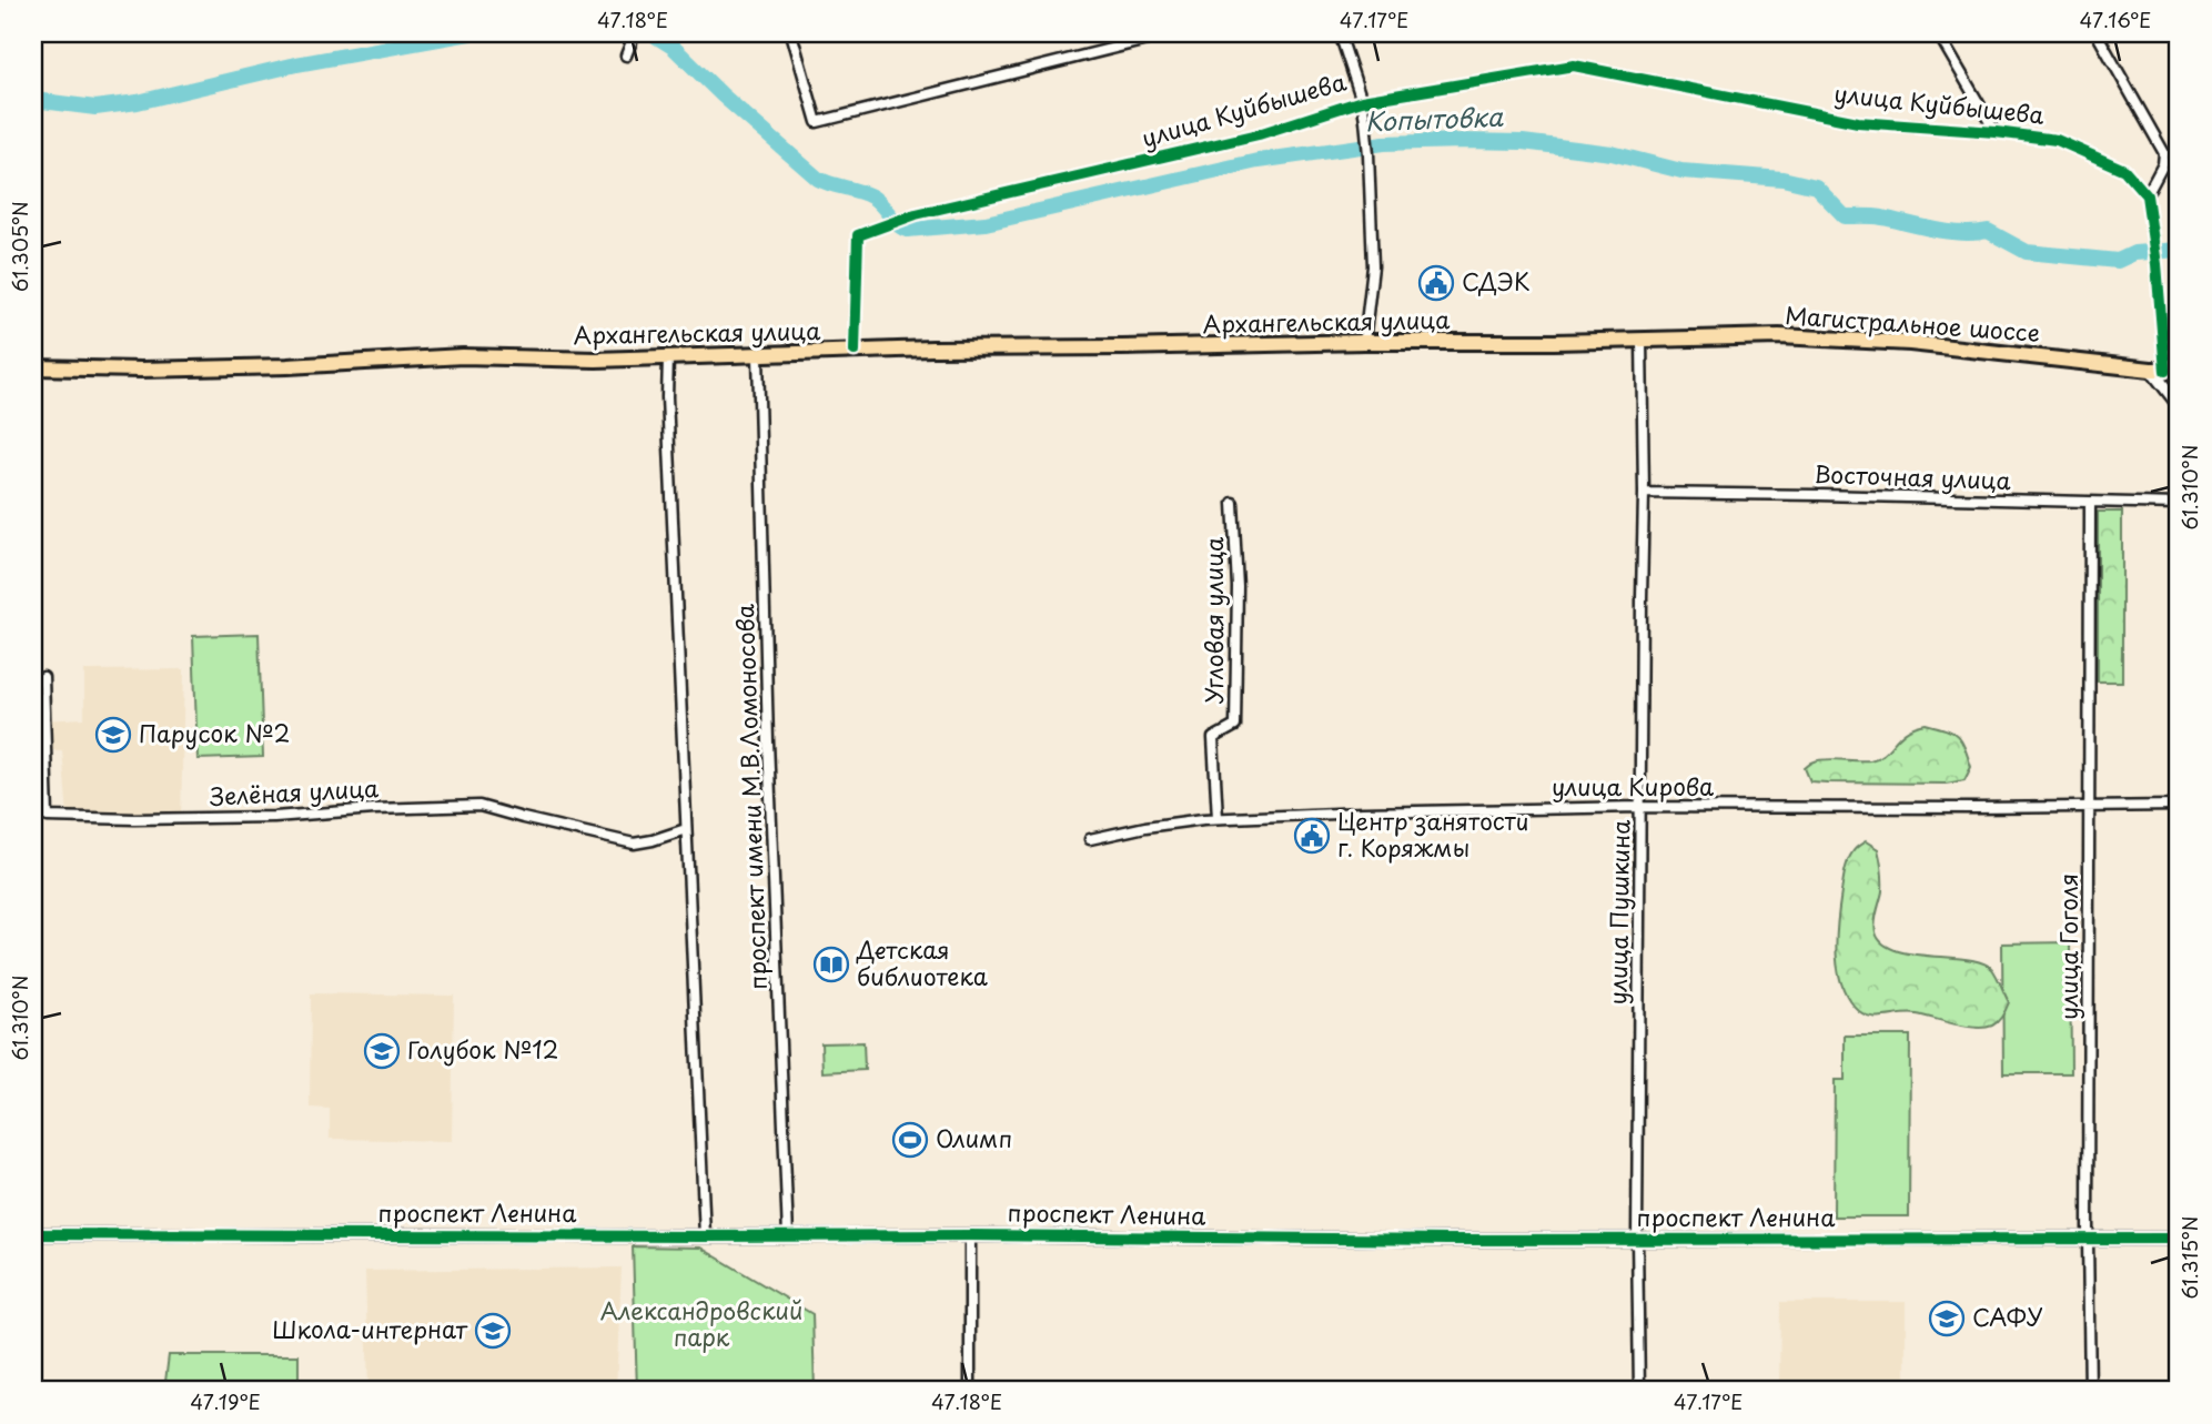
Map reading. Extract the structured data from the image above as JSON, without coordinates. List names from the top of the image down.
{
  "streets": {
    "main road": ["Архангельская улица", "Магистральное шоссе"],
    "street": [
      "улица Куйбышева",
      "Восточная улица",
      "Угловая улица",
      "улица Кирова",
      "Зелёная улица",
      "проспект имени М.В.Ломоносова",
      "улица Пушкина",
      "улица Гоголя",
      "проспект Ленина"
    ]
  },
  "crossings": [
    ["улица Куйбышева", "Архангельская улица"],
    ["Архангельская улица", "Магистральное шоссе"],
    ["Архангельская улица", "проспект имени М.В.Ломоносова"],
    ["Архангельская улица", "улица Пушкина"],
    ["Магистральное шоссе", "улица Пушкина"],
    ["Восточная улица", "улица Пушкина"],
    ["Восточная улица", "улица Гоголя"],
    ["Угловая улица", "улица Кирова"],
    ["улица Кирова", "улица Пушкина"],
    ["улица Кирова", "улица Гоголя"],
    ["проспект имени М.В.Ломоносова", "проспект Ленина"],
    ["улица Пушкина", "проспект Ленина"],
    ["улица Гоголя", "проспект Ленина"]
  ],
  "water": ["Копытовка"],
  "parks": ["Александровский парк"],
  "places": {
    "public building": ["СДЭК", "Центр занятости г. Коряжмы"],
    "school or university": [
      "Парусок №2",
      "Голубок №12",
      "САФУ",
      "Школа-интернат"
    ],
    "library": ["Детская библиотека"],
    "sports": ["Олимп"]
  },
  "coordinates": [
    "47.18°E",
    "47.17°E",
    "47.16°E",
    "61.305°N",
    "61.310°N",
    "61.315°N",
    "47.19°E"
  ]
}
